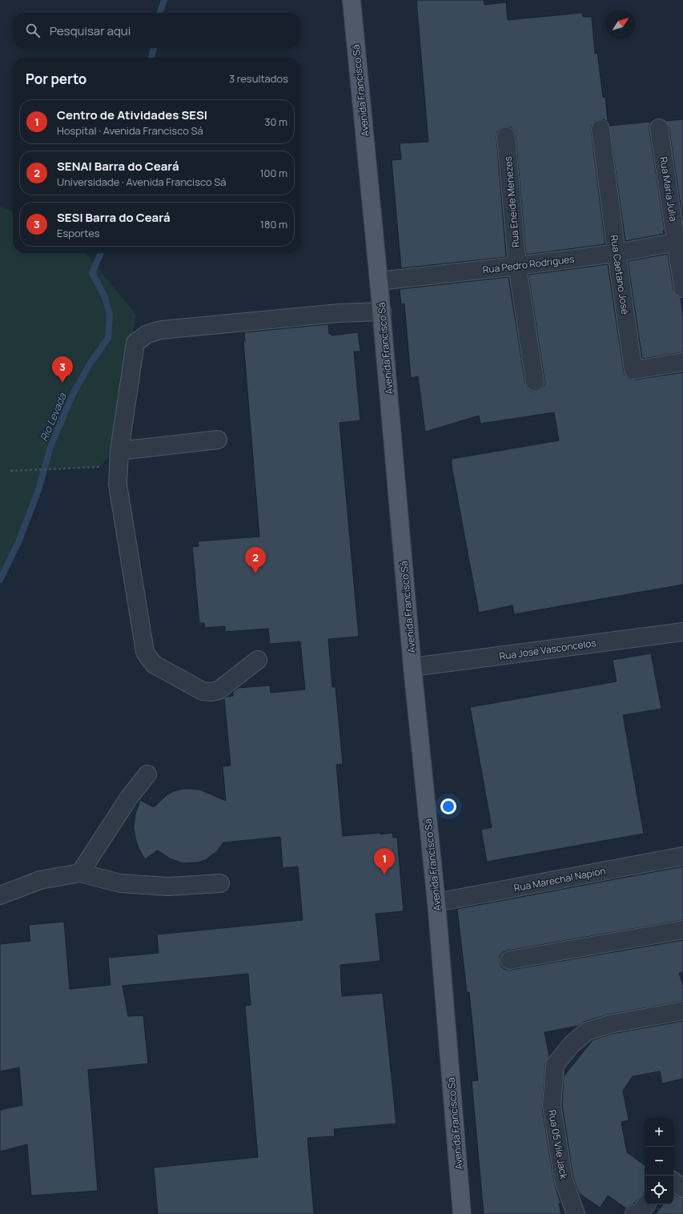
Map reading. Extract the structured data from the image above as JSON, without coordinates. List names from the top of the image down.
{
  "streets": {
    "main road": ["Avenida Francisco Sá"],
    "street": [
      "Rua Maria Julia",
      "Rua Eneide Menezes",
      "Rua Pedro Rodrigues",
      "Rua Caetano José",
      "Rua José Vasconcelos",
      "Rua Marechal Napion",
      "Rua 05 Vile Jack"
    ]
  },
  "crossings": [
    ["Avenida Francisco Sá", "Rua Pedro Rodrigues"],
    ["Avenida Francisco Sá", "Rua José Vasconcelos"],
    ["Avenida Francisco Sá", "Rua Marechal Napion"],
    ["Rua Maria Julia", "Rua Pedro Rodrigues"],
    ["Rua Eneide Menezes", "Rua Pedro Rodrigues"],
    ["Rua Pedro Rodrigues", "Rua Caetano José"]
  ],
  "water": ["Rio Levada"],
  "north": "top right",
  "page": {
    "search": "Pesquisar aqui",
    "heading": ["Por perto", "3 resultados"],
    "list": [
      {
        "mark": "1",
        "name": "Centro de Atividades SESI",
        "note": "Hospital · Avenida Francisco Sá",
        "value": "30 m"
      },
      {
        "mark": "2",
        "name": "SENAI Barra do Ceará",
        "note": "Universidade · Avenida Francisco Sá",
        "value": "100 m"
      },
      {
        "mark": "3",
        "name": "SESI Barra do Ceará",
        "note": "Esportes",
        "value": "180 m"
      }
    ],
    "pins": ["3", "2", "1"],
    "map_buttons": ["+", "−"]
  }
}
